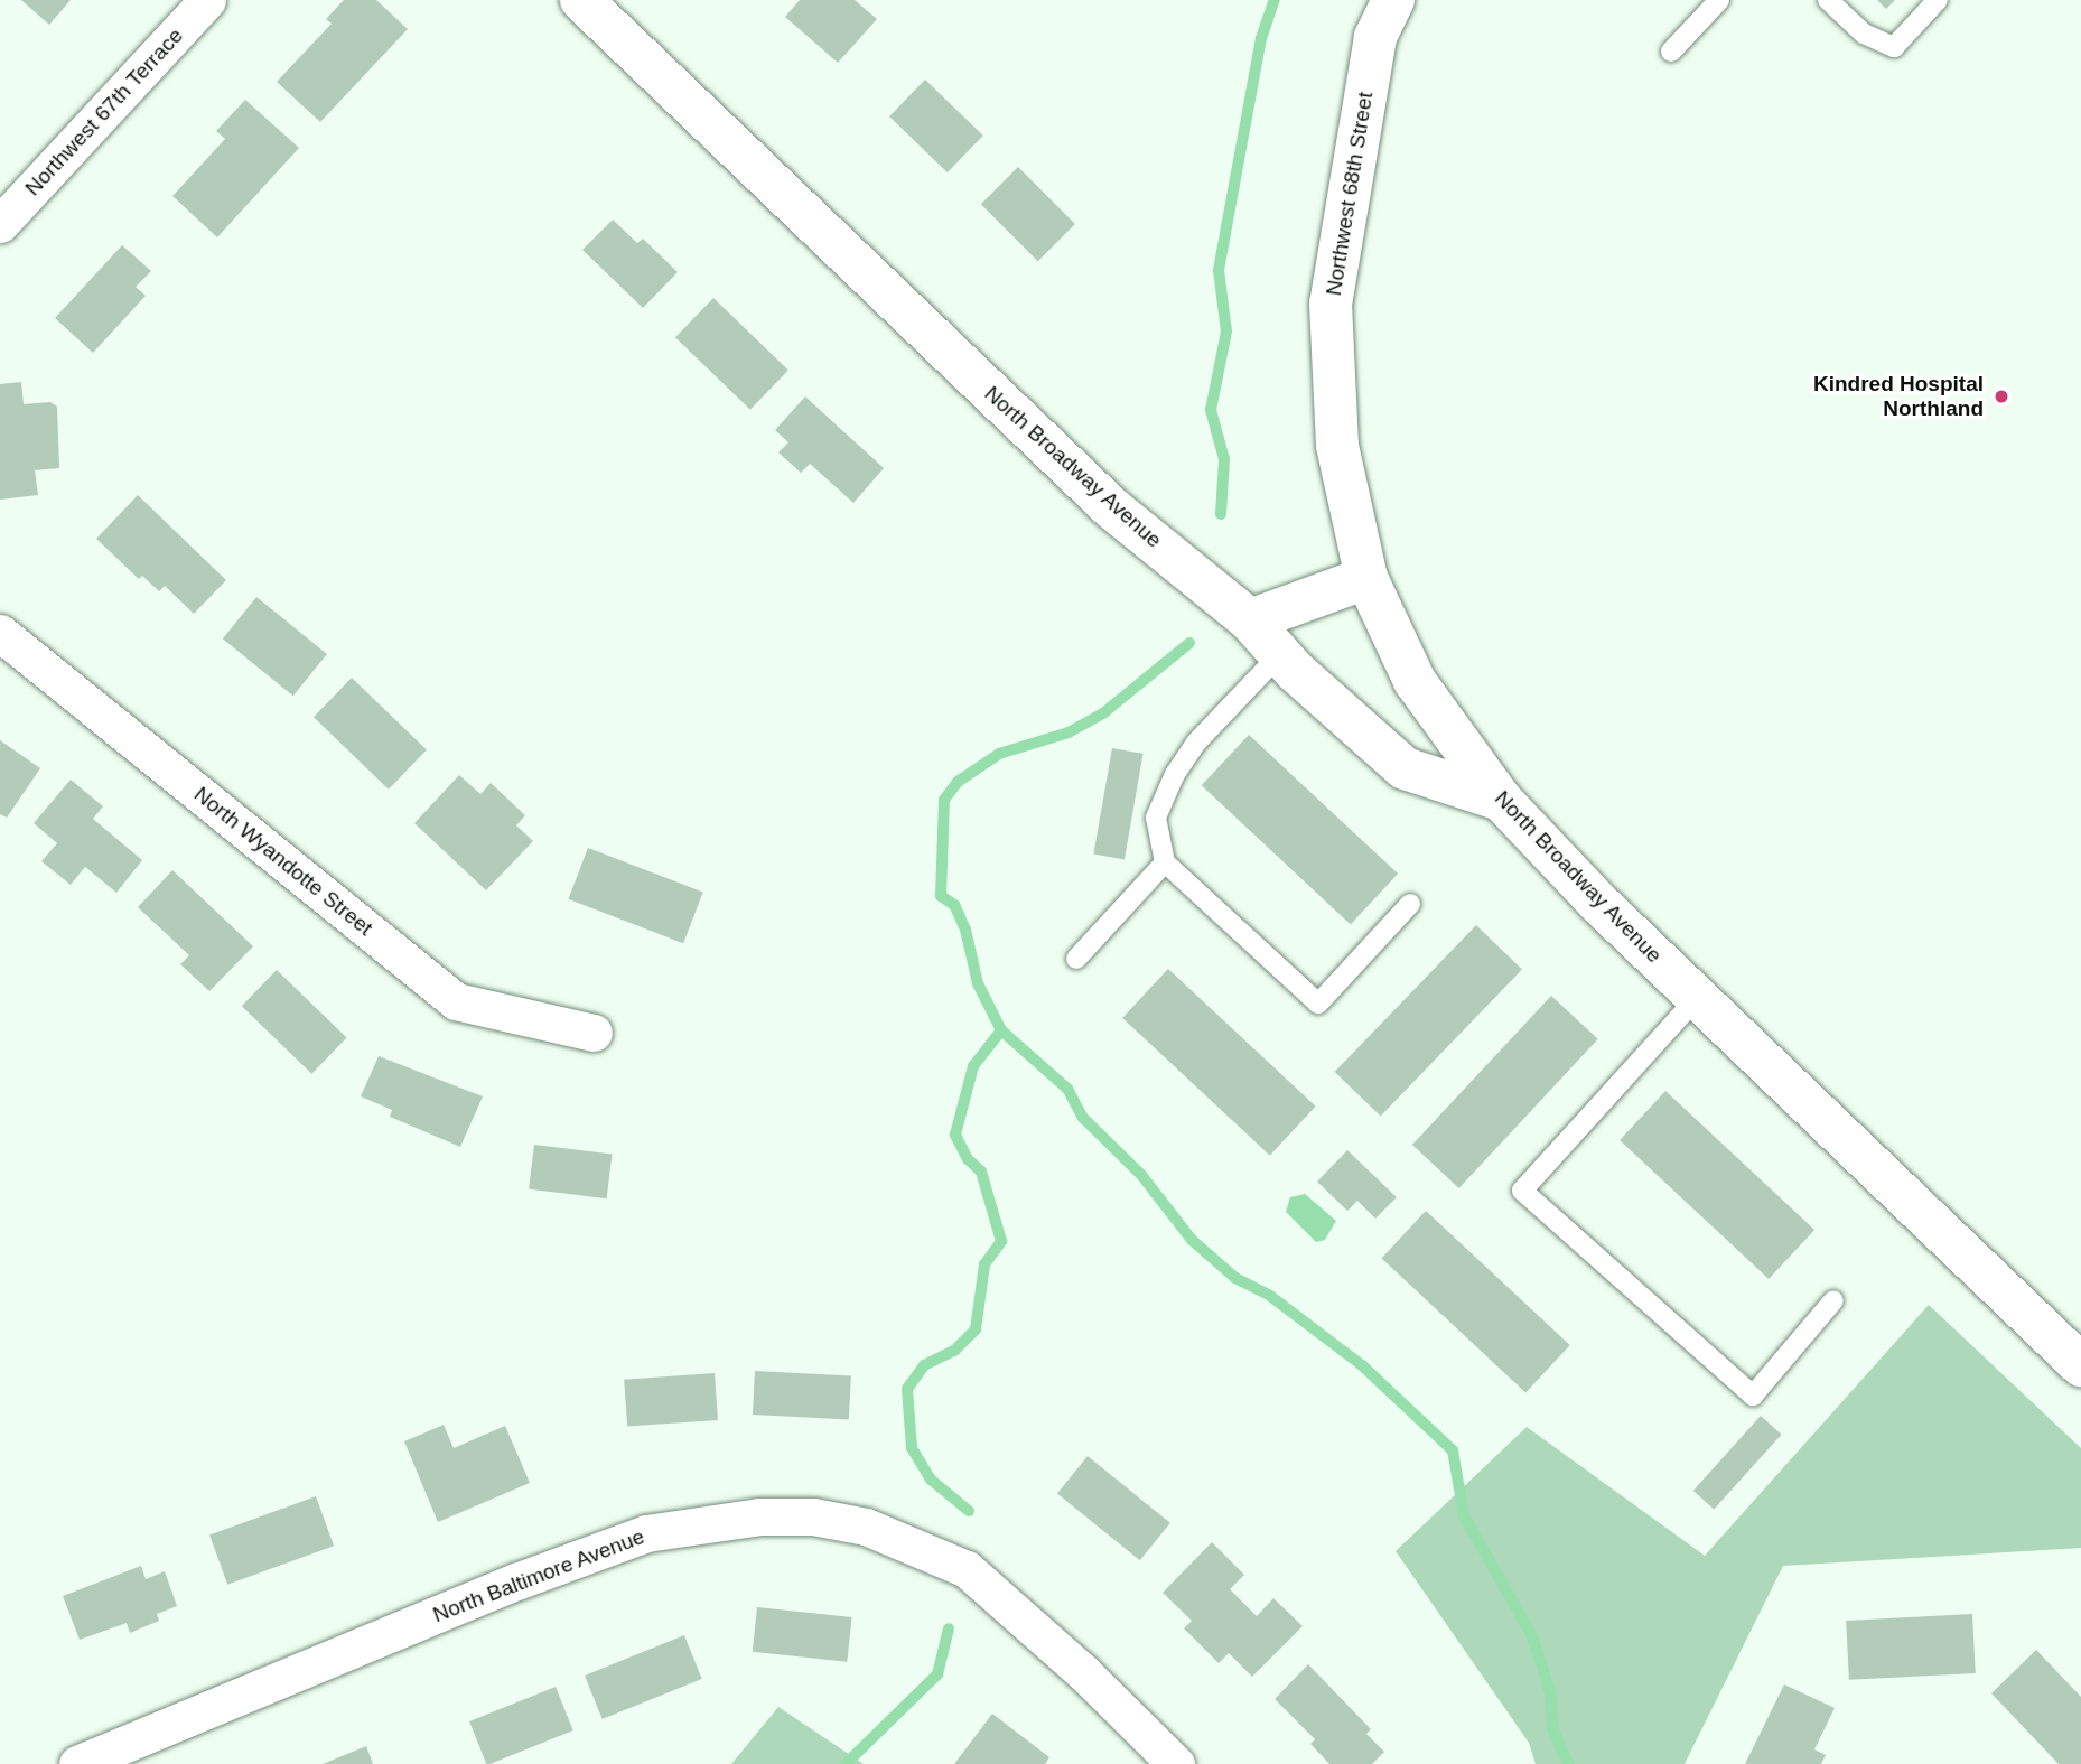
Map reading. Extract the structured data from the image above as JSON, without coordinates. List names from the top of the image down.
{
  "streets": {
    "main road": ["Northwest 68th Street", "North Broadway Avenue"],
    "street": ["Northwest 67th Terrace", "North Wyandotte Street", "North Baltimore Avenue"]
  },
  "crossings": [
    ["Northwest 68th Street", "North Broadway Avenue"]
  ],
  "places": ["Kindred Hospital Northland"]
}
